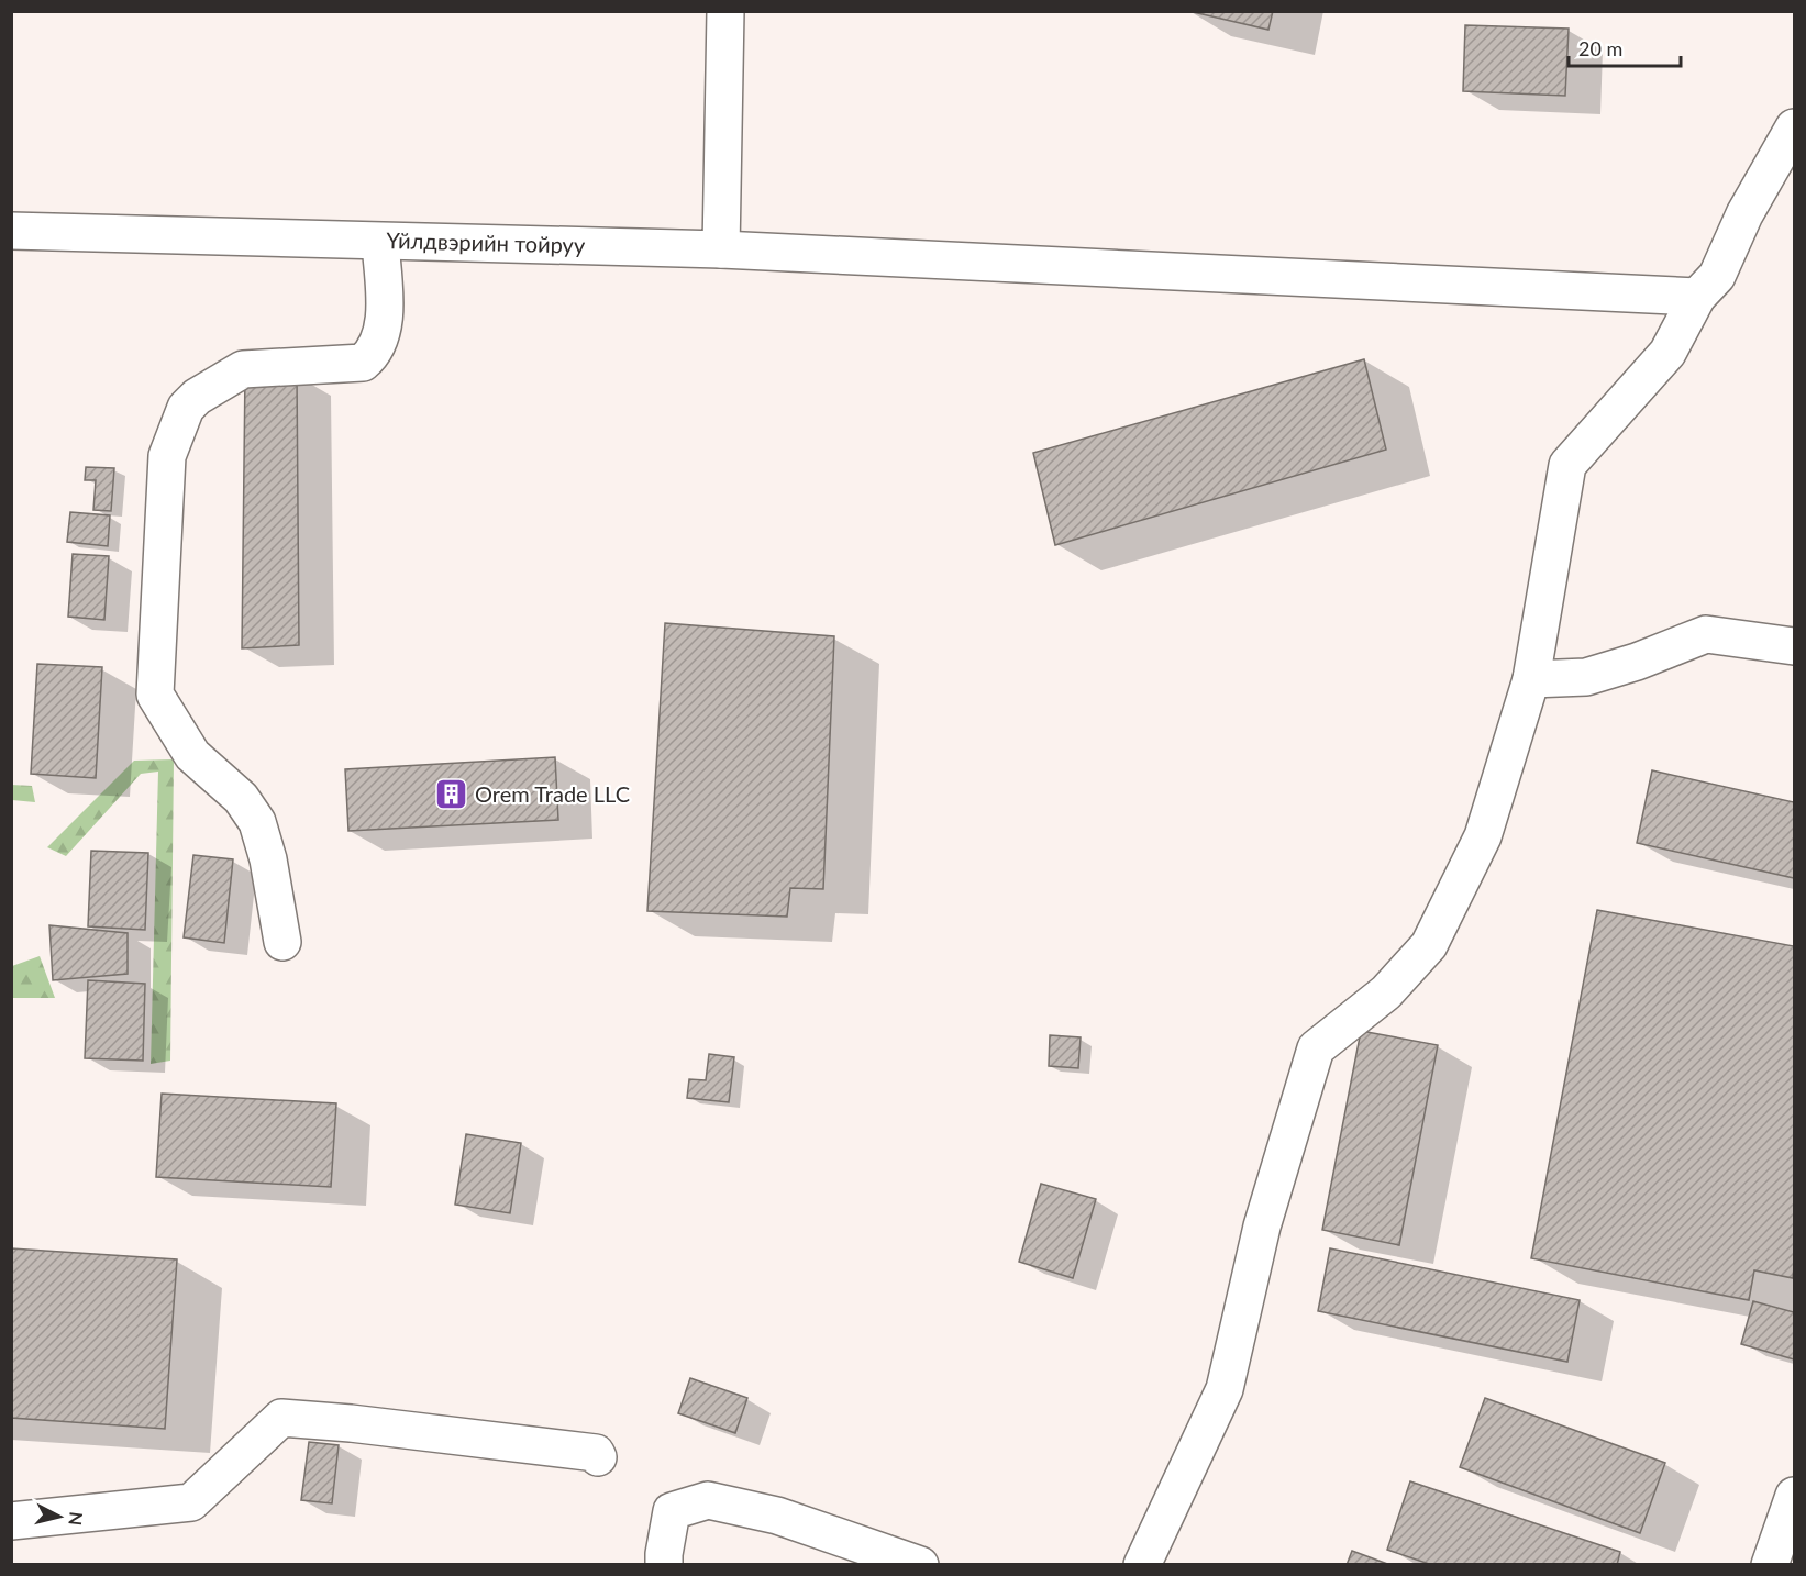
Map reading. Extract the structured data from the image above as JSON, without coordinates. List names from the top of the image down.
{
  "streets": {
    "lane": ["Үйлдвэрийн тойруу"]
  },
  "places": {
    "building": ["Orem Trade LLC"]
  },
  "scale_bar": "20 m",
  "north": "right"
}
